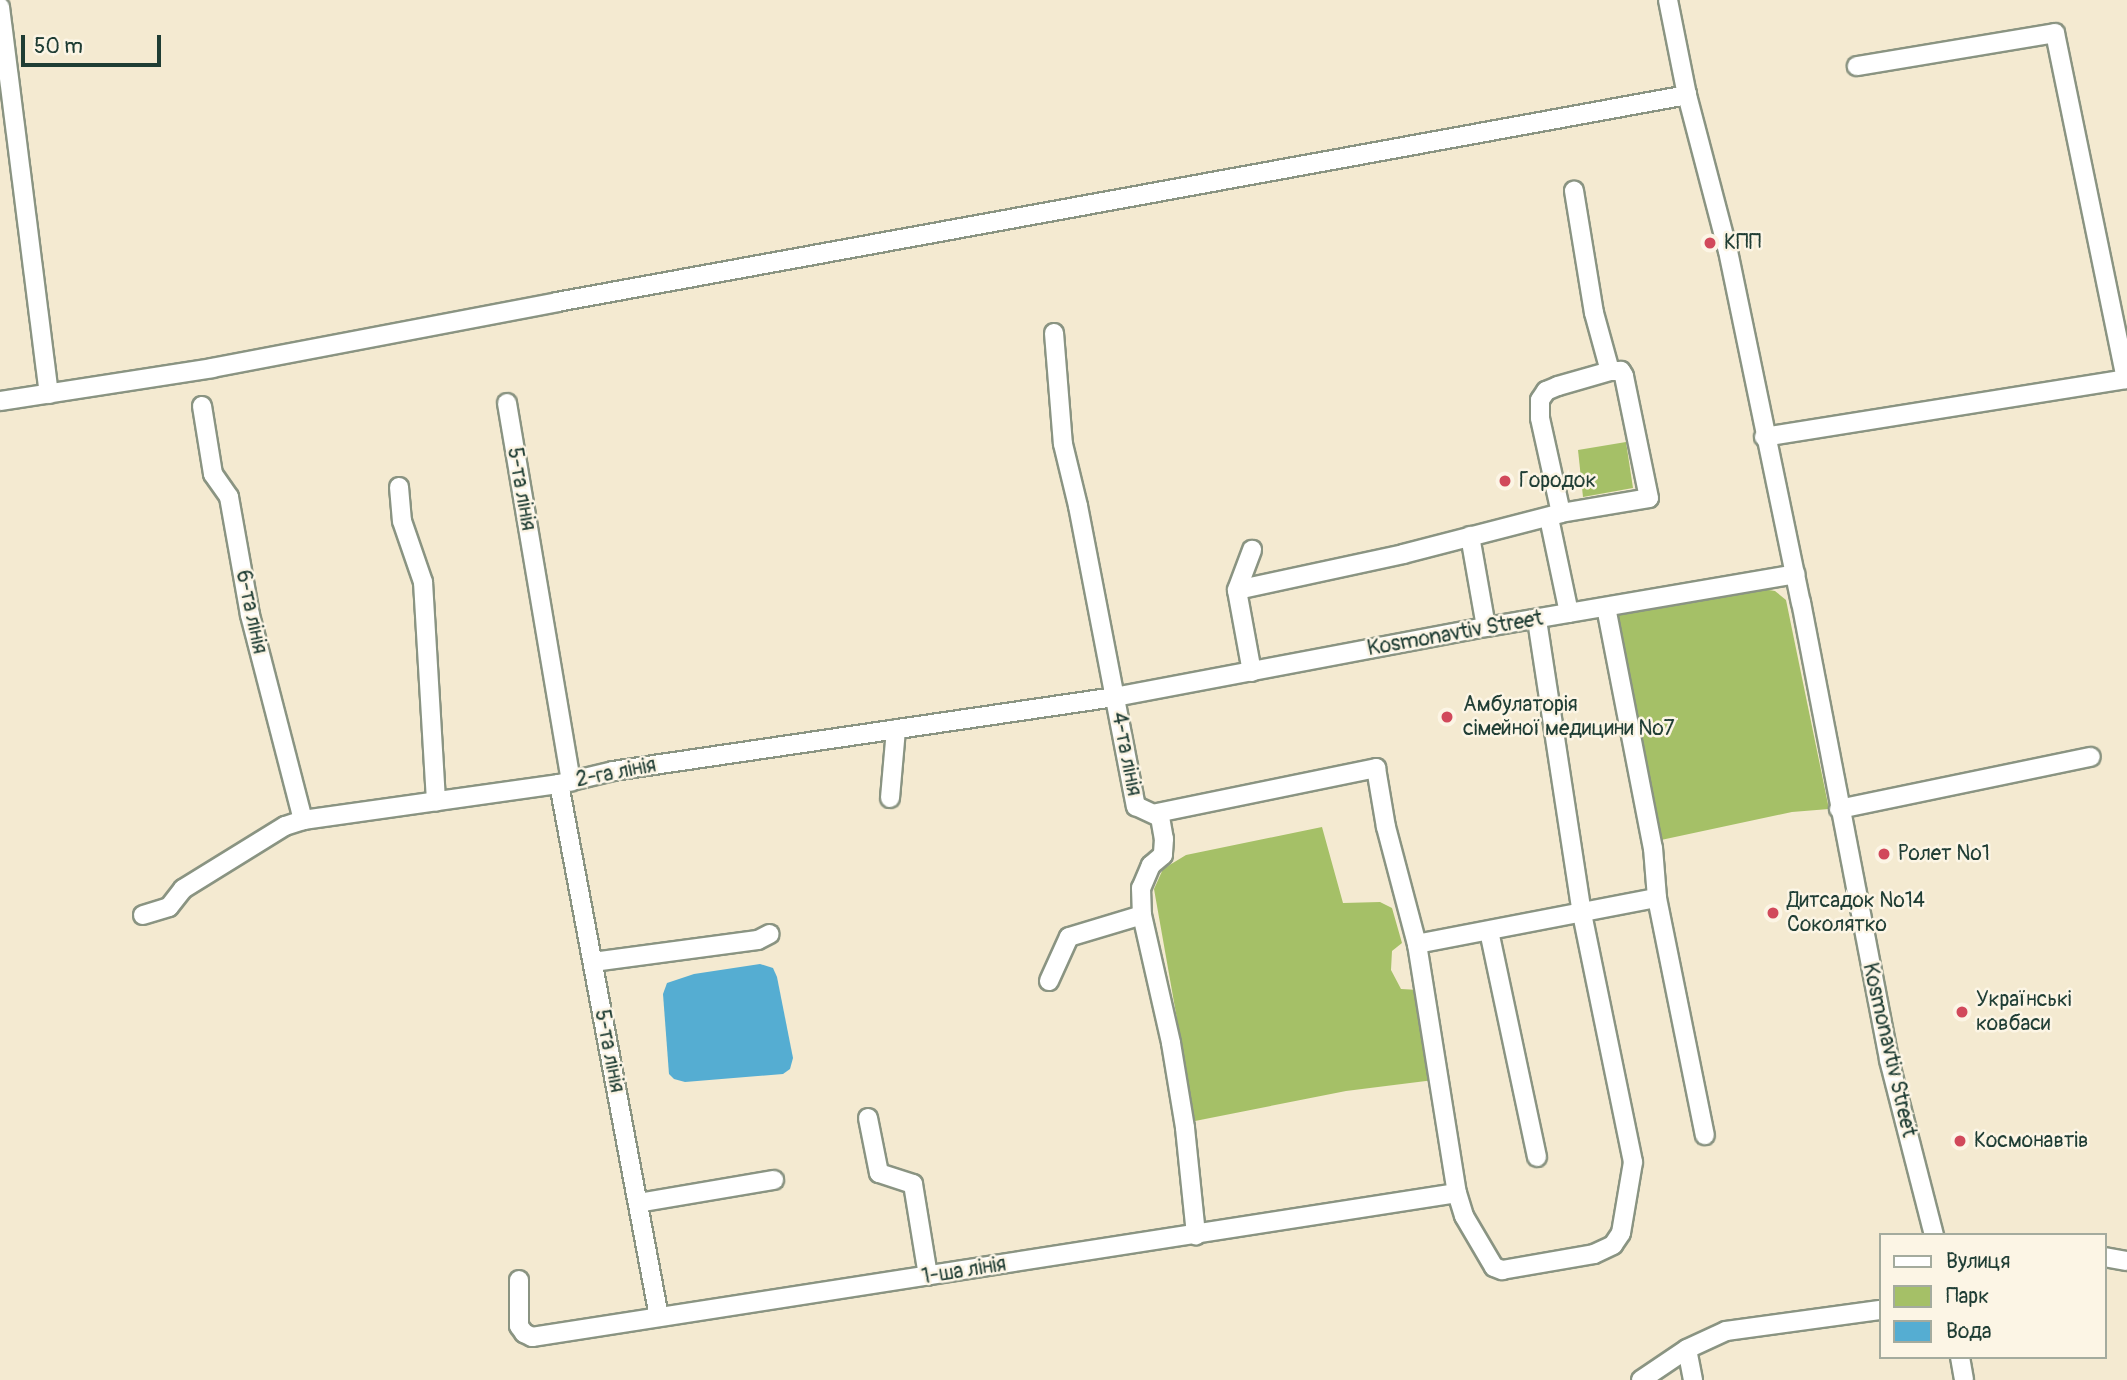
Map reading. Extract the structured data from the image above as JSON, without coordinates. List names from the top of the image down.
{
  "streets": {
    "street": [
      "5-та лінія",
      "6-та лінія",
      "Kosmonavtiv Street",
      "4-та лінія",
      "2-га лінія",
      "1-ша лінія"
    ]
  },
  "crossings": [
    ["5-та лінія", "2-га лінія"],
    ["5-та лінія", "1-ша лінія"],
    ["6-та лінія", "2-га лінія"],
    ["Kosmonavtiv Street", "4-та лінія"],
    ["Kosmonavtiv Street", "2-га лінія"],
    ["4-та лінія", "2-га лінія"],
    ["4-та лінія", "1-ша лінія"]
  ],
  "places": [
    "КПП",
    "Городок",
    "Амбулаторія сімейної медицини №7",
    "Ролет №1",
    "Дитсадок №14 Соколятко",
    "Українські ковбаси",
    "Космонавтів"
  ],
  "legend": ["Вулиця", "Парк", "Вода"],
  "scale_bar": "50 m"
}
